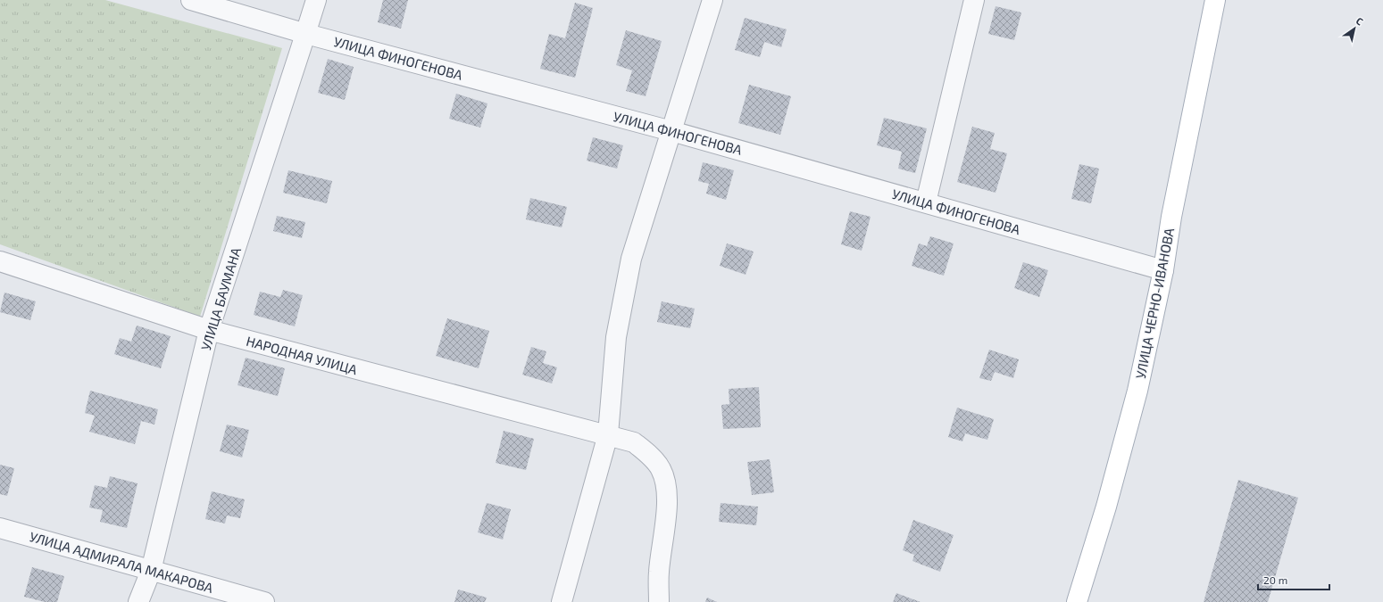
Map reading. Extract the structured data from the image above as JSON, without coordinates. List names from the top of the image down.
{
  "streets": {
    "main road": ["УЛИЦА ЧЕРНО-ИВАНОВА"],
    "street": [
      "УЛИЦА ФИНОГЕНОВА",
      "УЛИЦА БАУМАНА",
      "НАРОДНАЯ УЛИЦА",
      "УЛИЦА АДМИРАЛА МАКАРОВА"
    ]
  },
  "crossings": [
    ["УЛИЦА ФИНОГЕНОВА", "УЛИЦА БАУМАНА"],
    ["УЛИЦА ФИНОГЕНОВА", "УЛИЦА ЧЕРНО-ИВАНОВА"],
    ["УЛИЦА БАУМАНА", "НАРОДНАЯ УЛИЦА"],
    ["УЛИЦА БАУМАНА", "УЛИЦА АДМИРАЛА МАКАРОВА"]
  ],
  "scale_bar": "20 m",
  "north": "top right"
}
